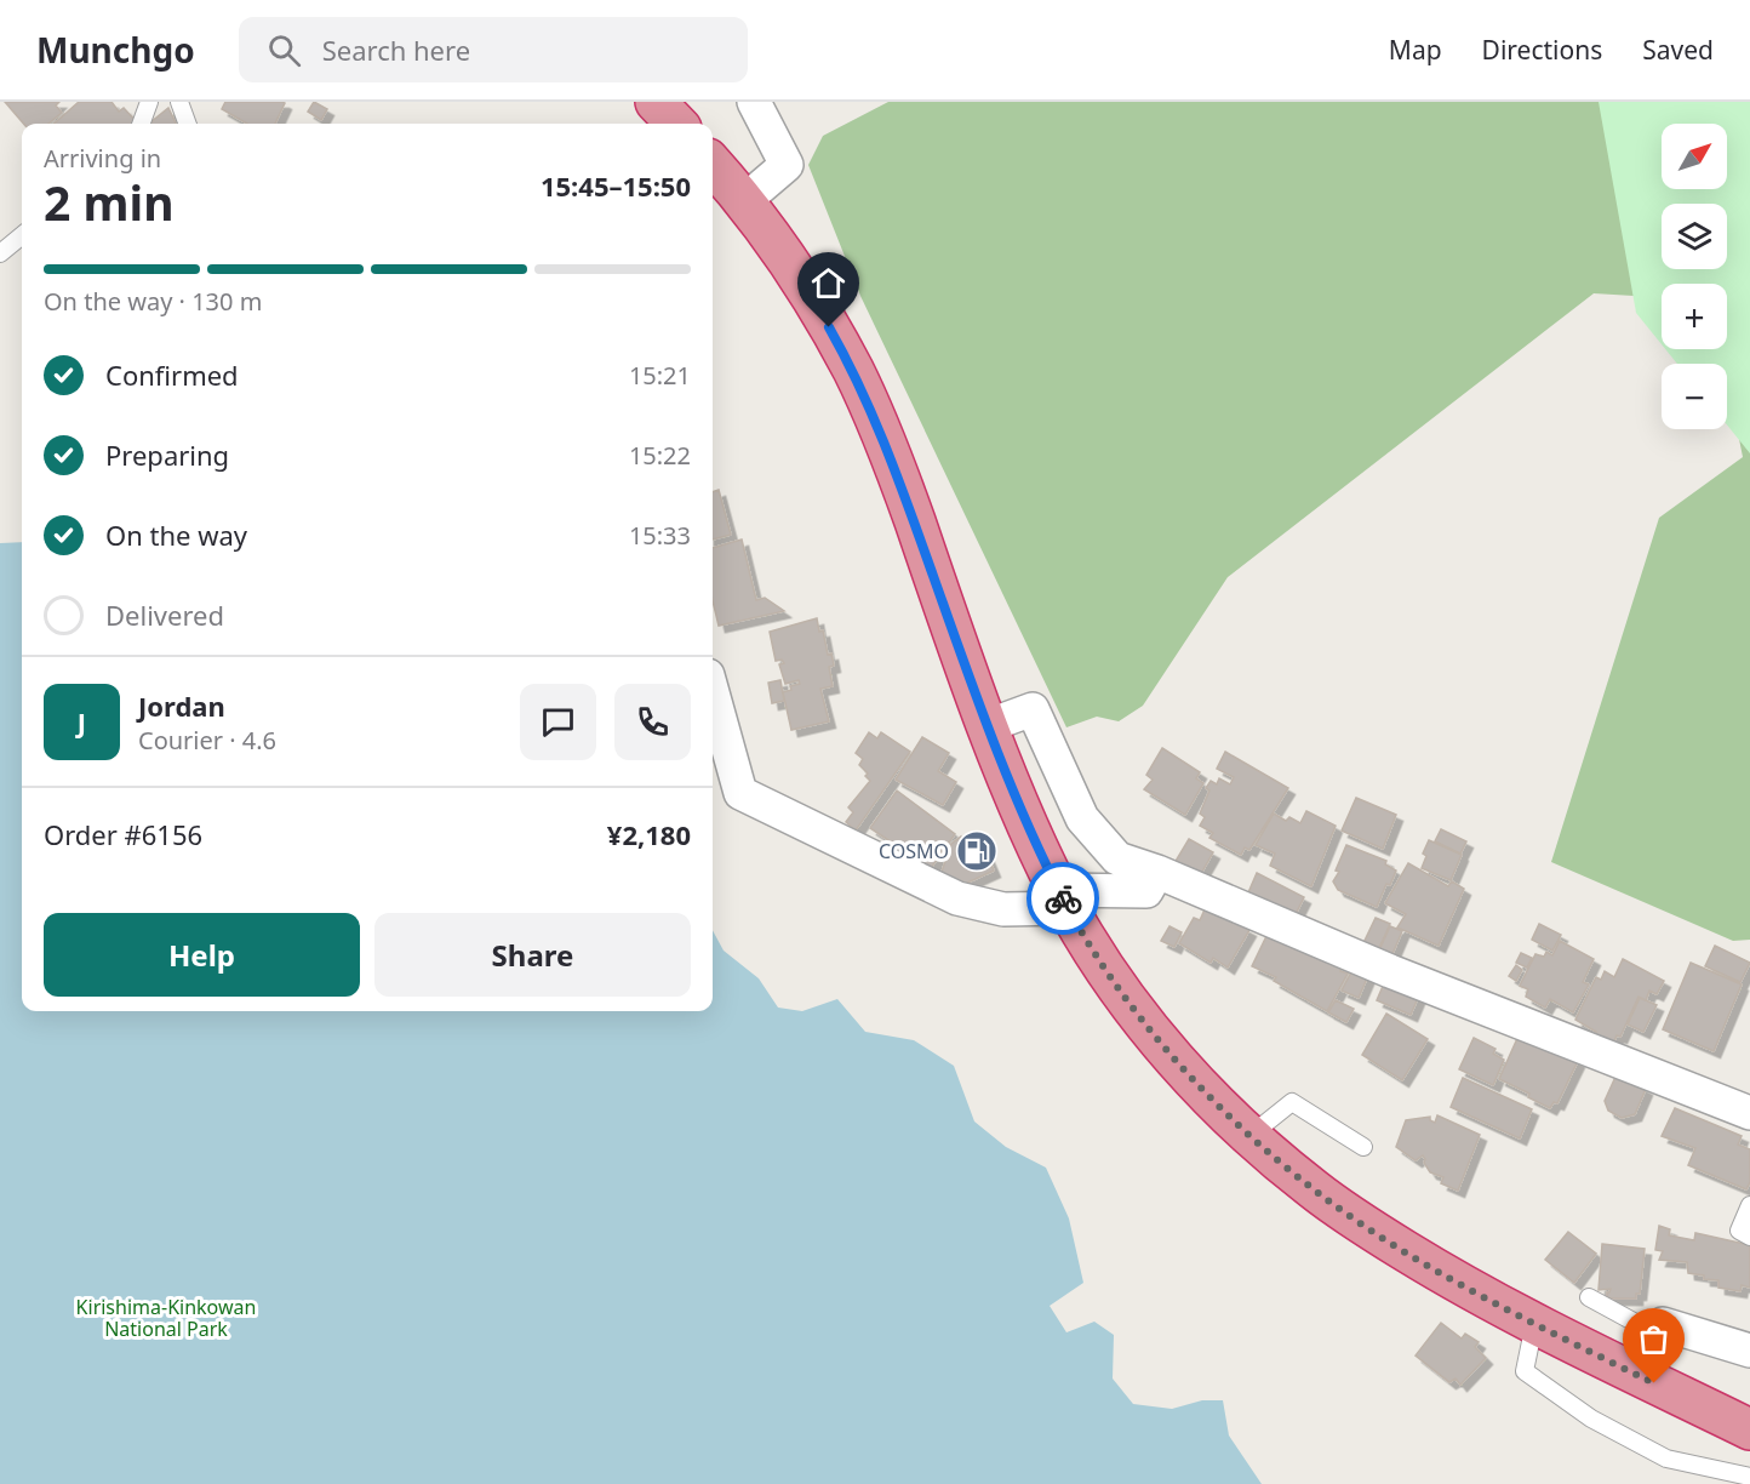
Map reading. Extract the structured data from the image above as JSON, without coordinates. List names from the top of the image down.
{
  "parks": ["Kirishima-Kinkowan National Park"],
  "places": {
    "fuel station": ["COSMO"]
  },
  "north": "top right",
  "page": {
    "header": "Munchgo",
    "search": "Search here",
    "nav": ["Map", "Directions", "Saved"],
    "map_buttons": ["+", "−"],
    "heading": ["2 min", "Arriving in", "15:45–15:50"],
    "panel": [
      "Jordan",
      "Courier · 4.6",
      "Order #6156",
      "¥2,180"
    ],
    "bar": "On the way · 130 m",
    "list": [
      ["Confirmed", "15:21"],
      ["Preparing", "15:22"],
      ["On the way", "15:33"],
      "Delivered"
    ],
    "round": "J",
    "buttons": ["Help", "Share"]
  }
}
